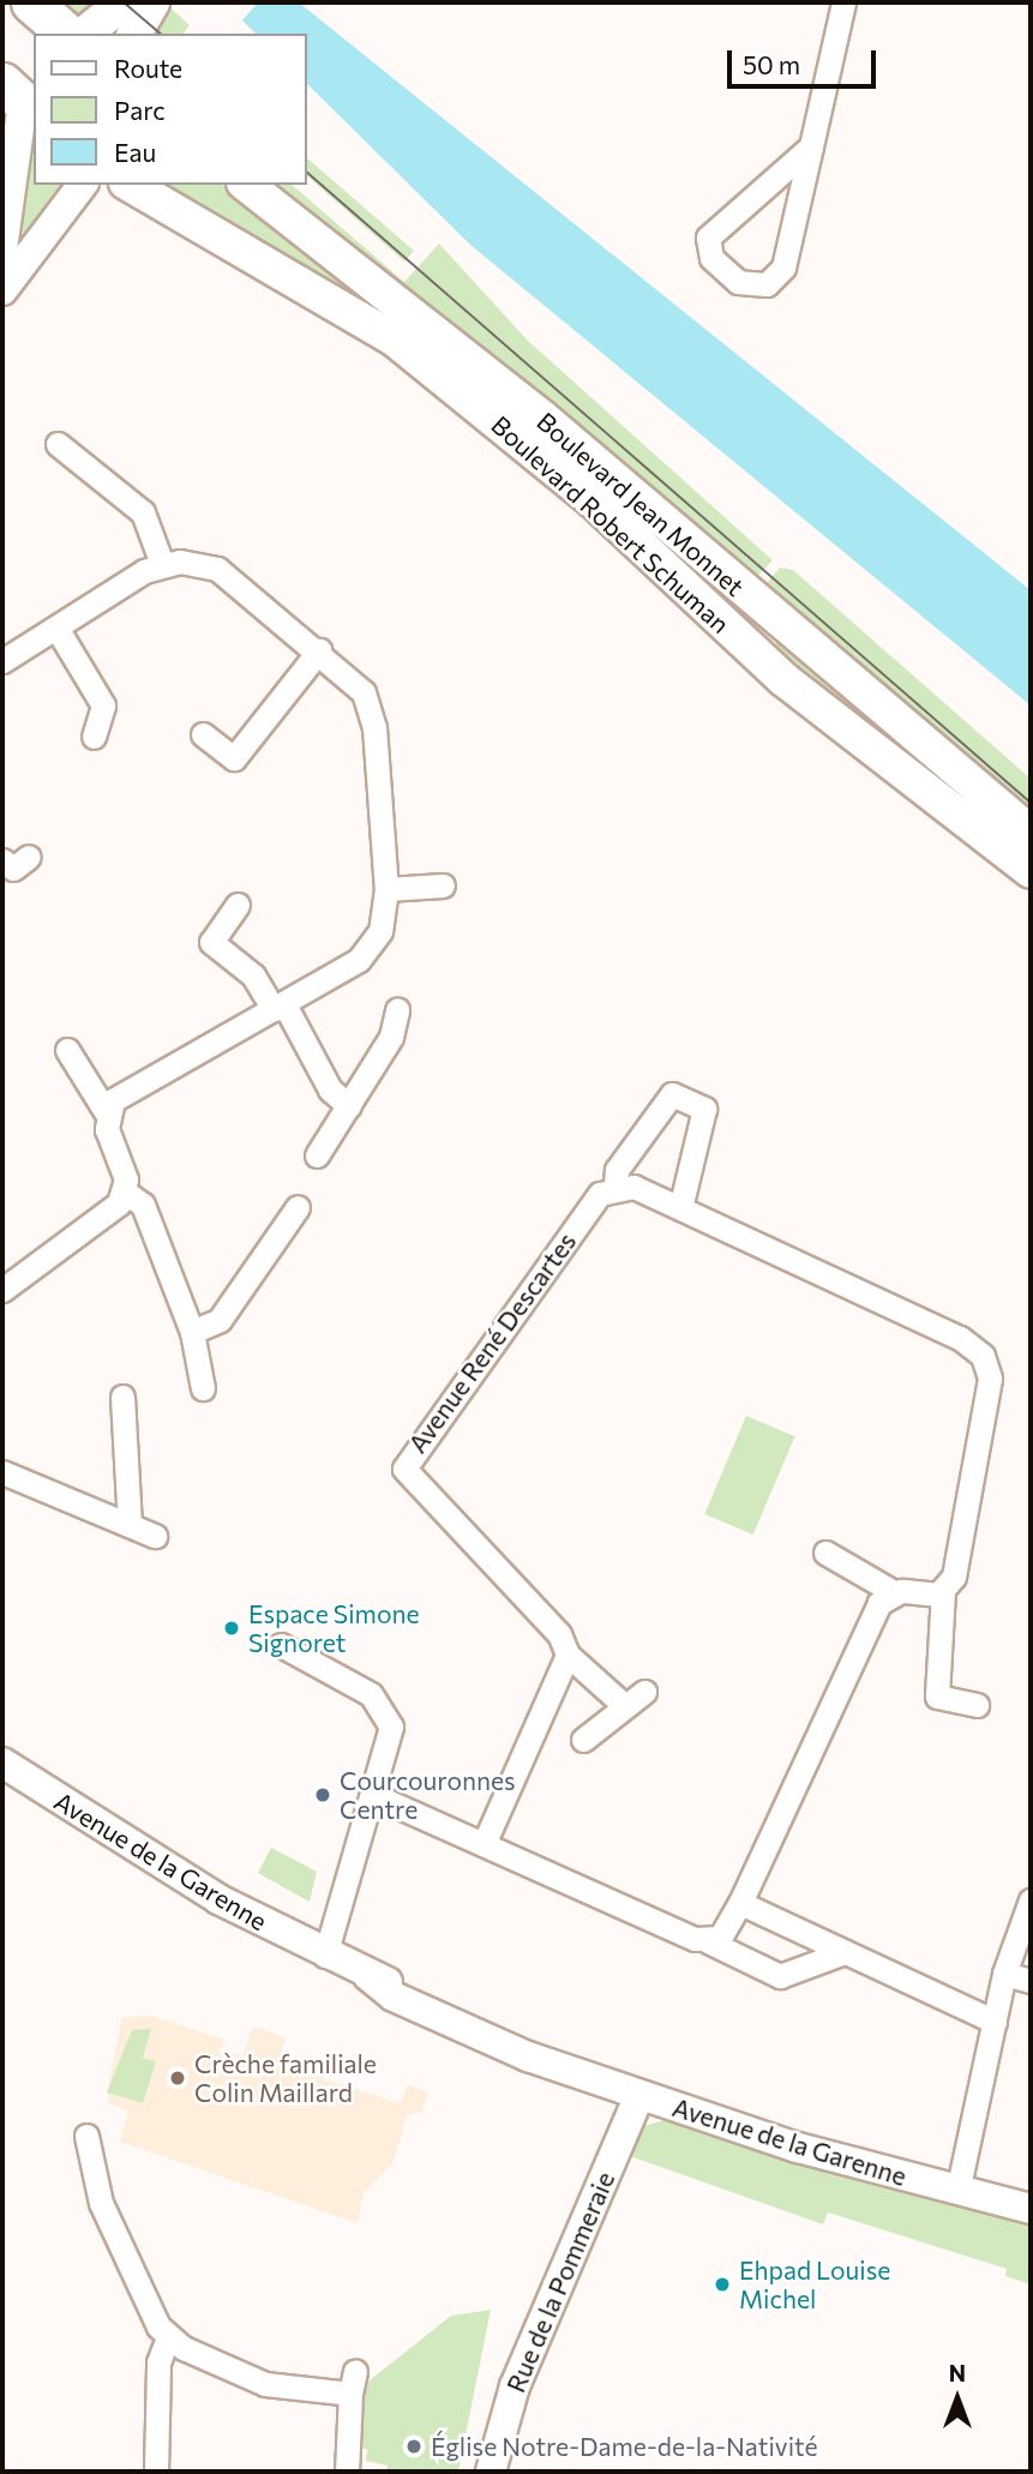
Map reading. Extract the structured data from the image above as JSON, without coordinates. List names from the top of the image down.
{
  "streets": {
    "main road": ["Boulevard Jean Monnet", "Boulevard Robert Schuman"],
    "street": ["Avenue René Descartes", "Avenue de la Garenne", "Rue de la Pommeraie"]
  },
  "crossings": [
    ["Avenue de la Garenne", "Rue de la Pommeraie"]
  ],
  "places": [
    "Espace Simone Signoret",
    "Courcouronnes Centre",
    "Crèche familiale Colin Maillard",
    "Ehpad Louise Michel",
    "Église Notre-Dame-de-la-Nativité"
  ],
  "legend": ["Route", "Parc", "Eau"],
  "scale_bar": "50 m",
  "north": "top"
}
